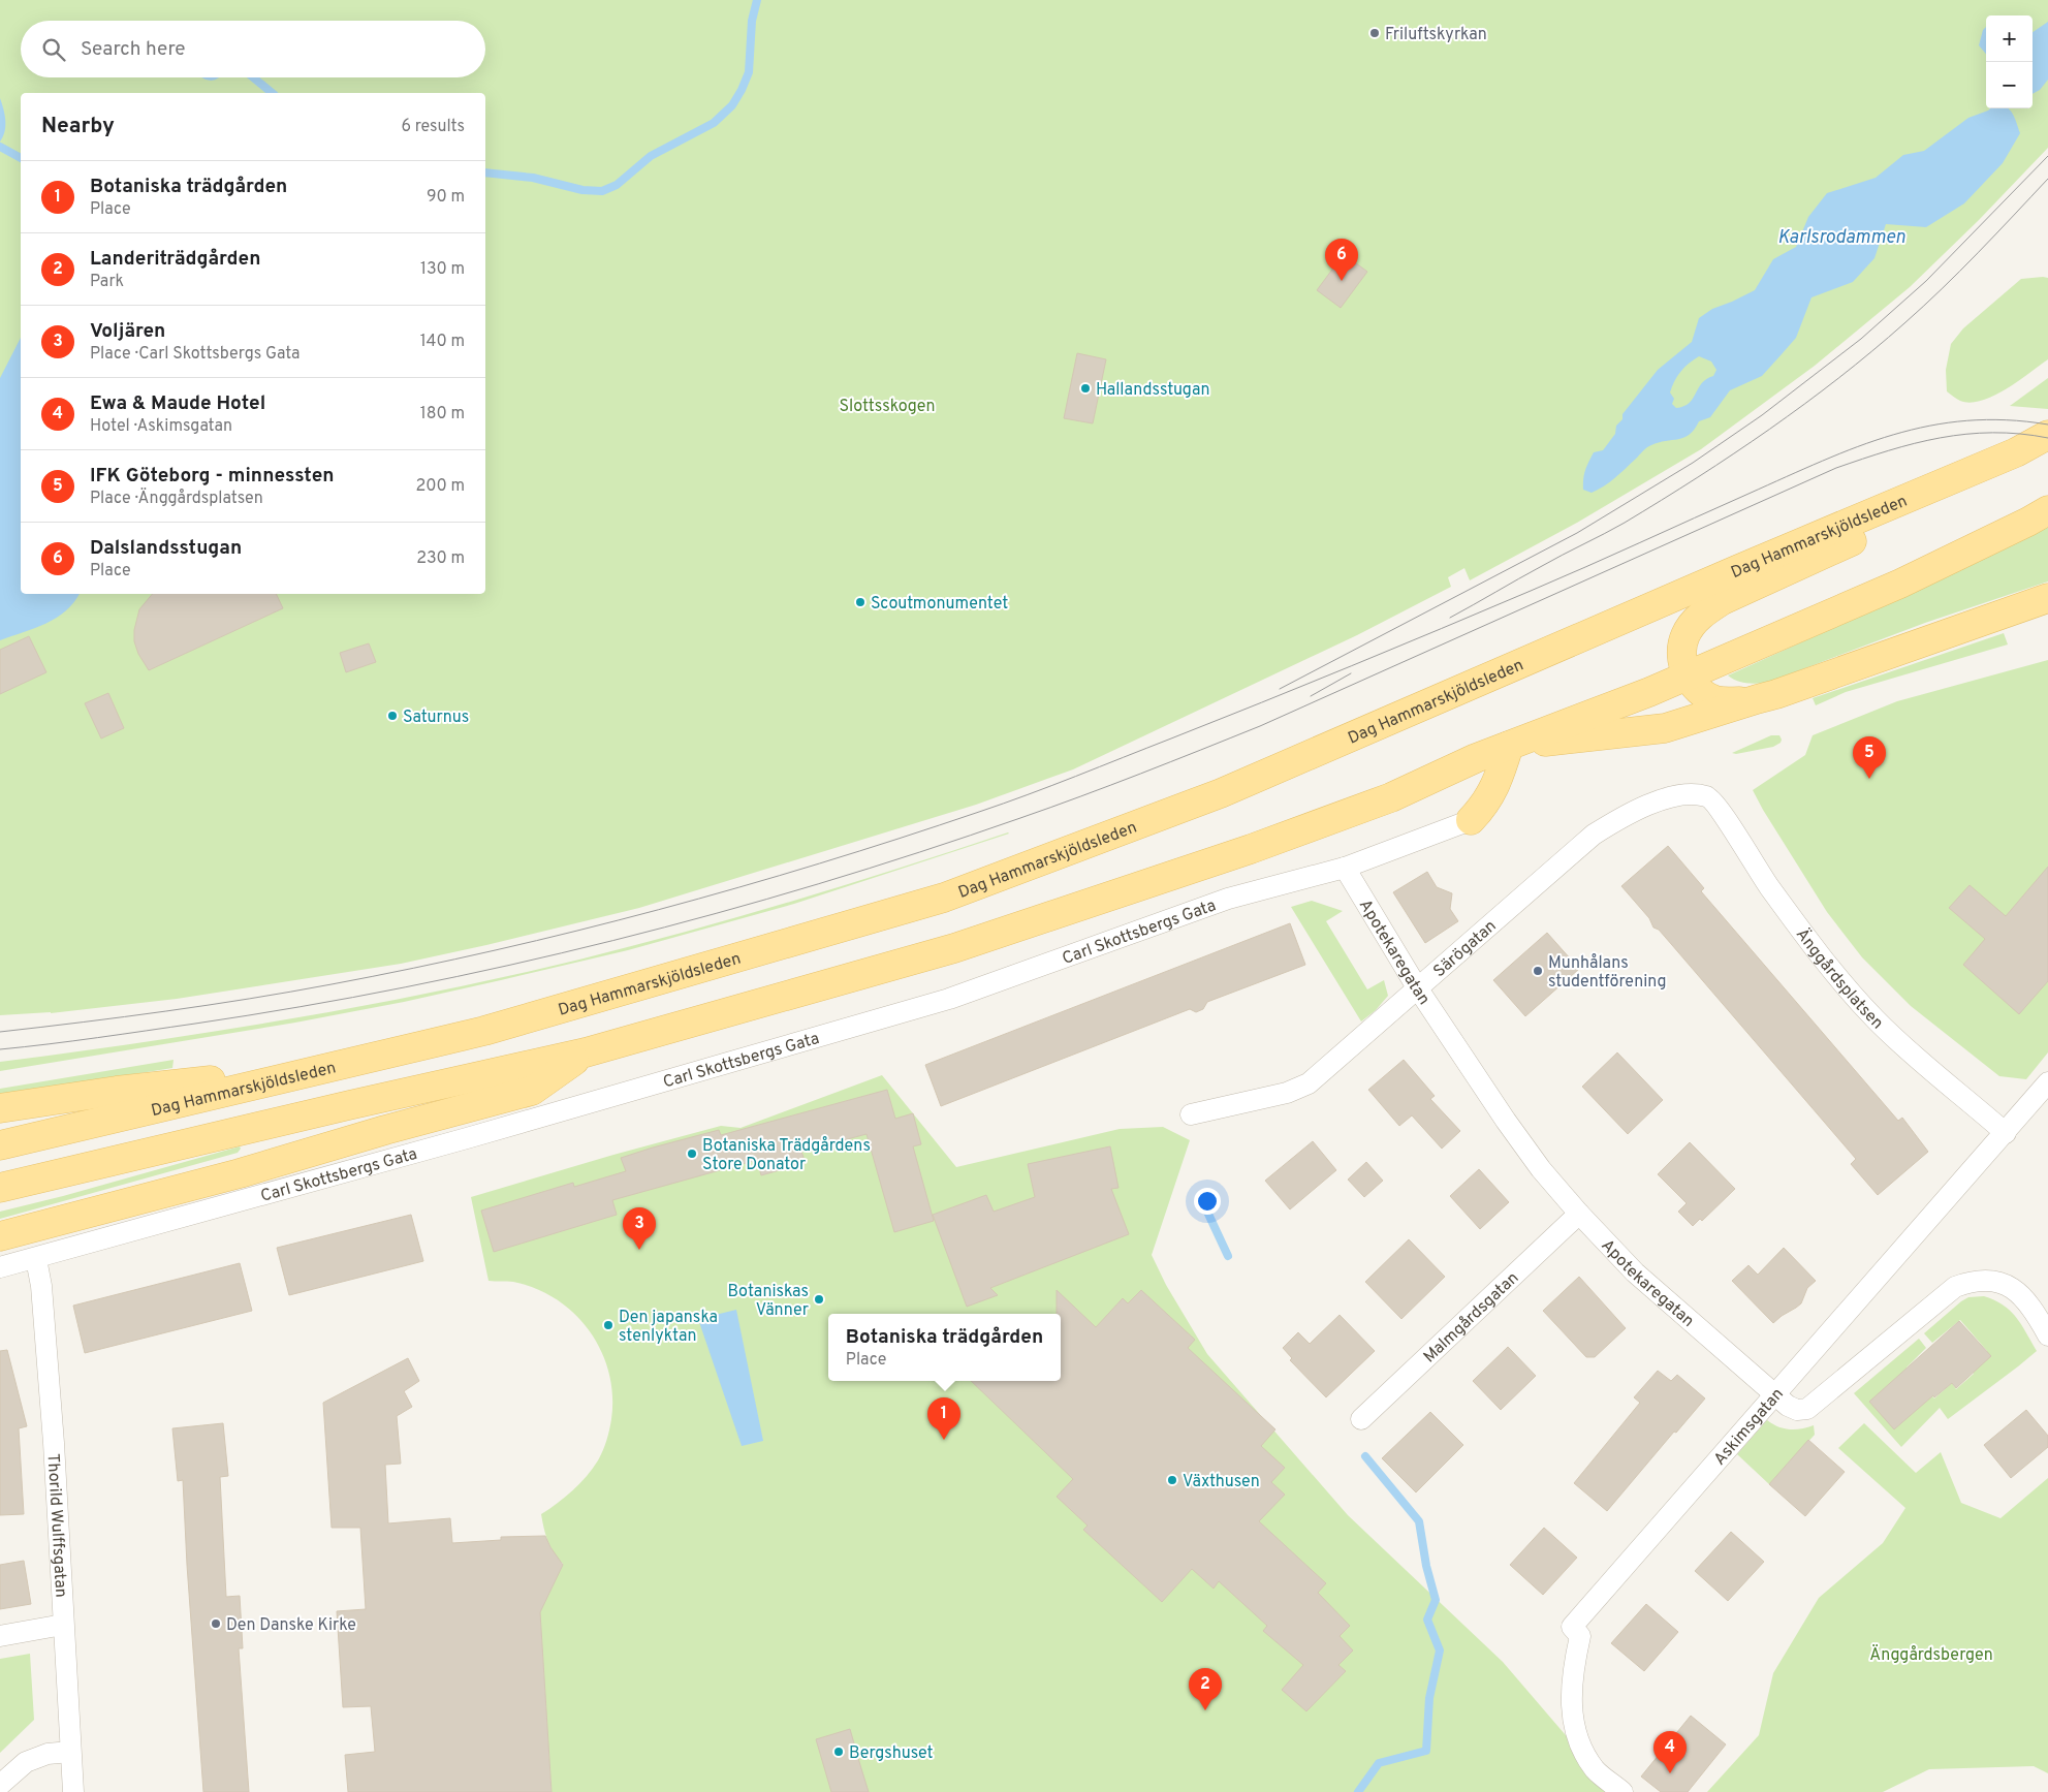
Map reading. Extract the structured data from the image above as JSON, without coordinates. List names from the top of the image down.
{
  "streets": {
    "main road": ["Dag Hammarskjöldsleden"],
    "street": [
      "Carl Skottsbergs Gata",
      "Särögatan",
      "Apotekaregatan",
      "Änggårdsplatsen",
      "Malmgårdsgatan",
      "Askimsgatan",
      "Thorild Wulffsgatan"
    ]
  },
  "crossings": [
    ["Carl Skottsbergs Gata", "Apotekaregatan"],
    ["Carl Skottsbergs Gata", "Thorild Wulffsgatan"],
    ["Särögatan", "Apotekaregatan"],
    ["Särögatan", "Änggårdsplatsen"],
    ["Apotekaregatan", "Malmgårdsgatan"],
    ["Apotekaregatan", "Askimsgatan"],
    ["Änggårdsplatsen", "Askimsgatan"]
  ],
  "water": ["Karlsrodammen"],
  "parks": ["Slottsskogen", "Änggårdsbergen"],
  "places": [
    "Friluftskyrkan",
    "Hallandsstugan",
    "Scoutmonumentet",
    "Saturnus",
    "Munhålans studentförening",
    "Botaniska Trädgårdens Store Donator",
    "Botaniskas Vänner",
    "Den japanska stenlyktan",
    "Växthusen",
    "Den Danske Kirke",
    "Bergshuset"
  ],
  "page": {
    "map_buttons": ["+", "−"],
    "search": "Search here",
    "heading": ["Nearby", "6 results"],
    "list": [
      {
        "mark": "1",
        "name": "Botaniska trädgården",
        "note": "Place",
        "value": "90 m"
      },
      {
        "mark": "2",
        "name": "Landeriträdgården",
        "note": "Park",
        "value": "130 m"
      },
      {
        "mark": "3",
        "name": "Voljären",
        "note": "Place · Carl Skottsbergs Gata",
        "value": "140 m"
      },
      {
        "mark": "4",
        "name": "Ewa & Maude Hotel",
        "note": "Hotel · Askimsgatan",
        "value": "180 m"
      },
      {
        "mark": "5",
        "name": "IFK Göteborg - minnessten",
        "note": "Place · Änggårdsplatsen",
        "value": "200 m"
      },
      {
        "mark": "6",
        "name": "Dalslandsstugan",
        "note": "Place",
        "value": "230 m"
      }
    ],
    "pins": [
      "6",
      "5",
      "3",
      "1",
      "2",
      "4"
    ],
    "popup": ["Botaniska trädgården", "Place"]
  }
}
